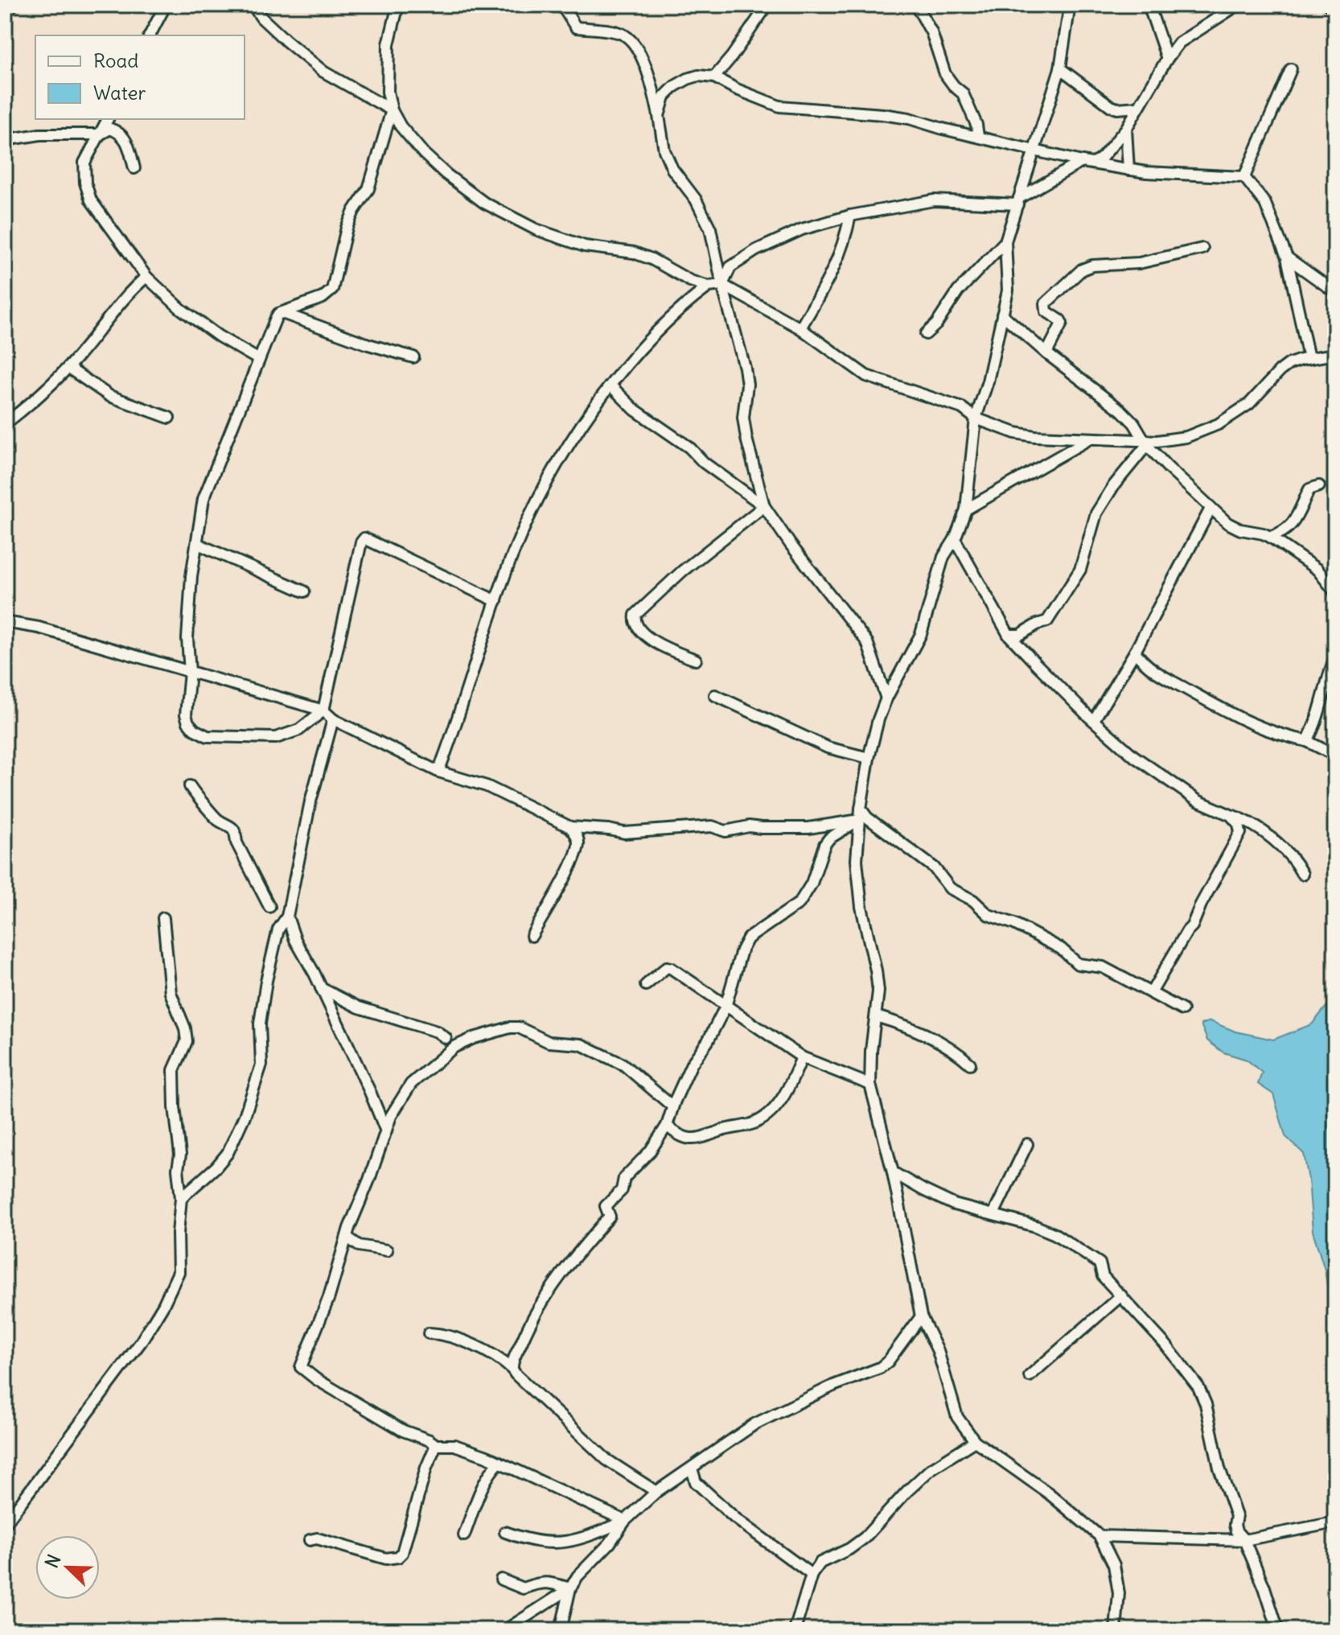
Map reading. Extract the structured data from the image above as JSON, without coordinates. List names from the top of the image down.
{
  "legend": ["Road", "Water"],
  "north": "top left"
}
